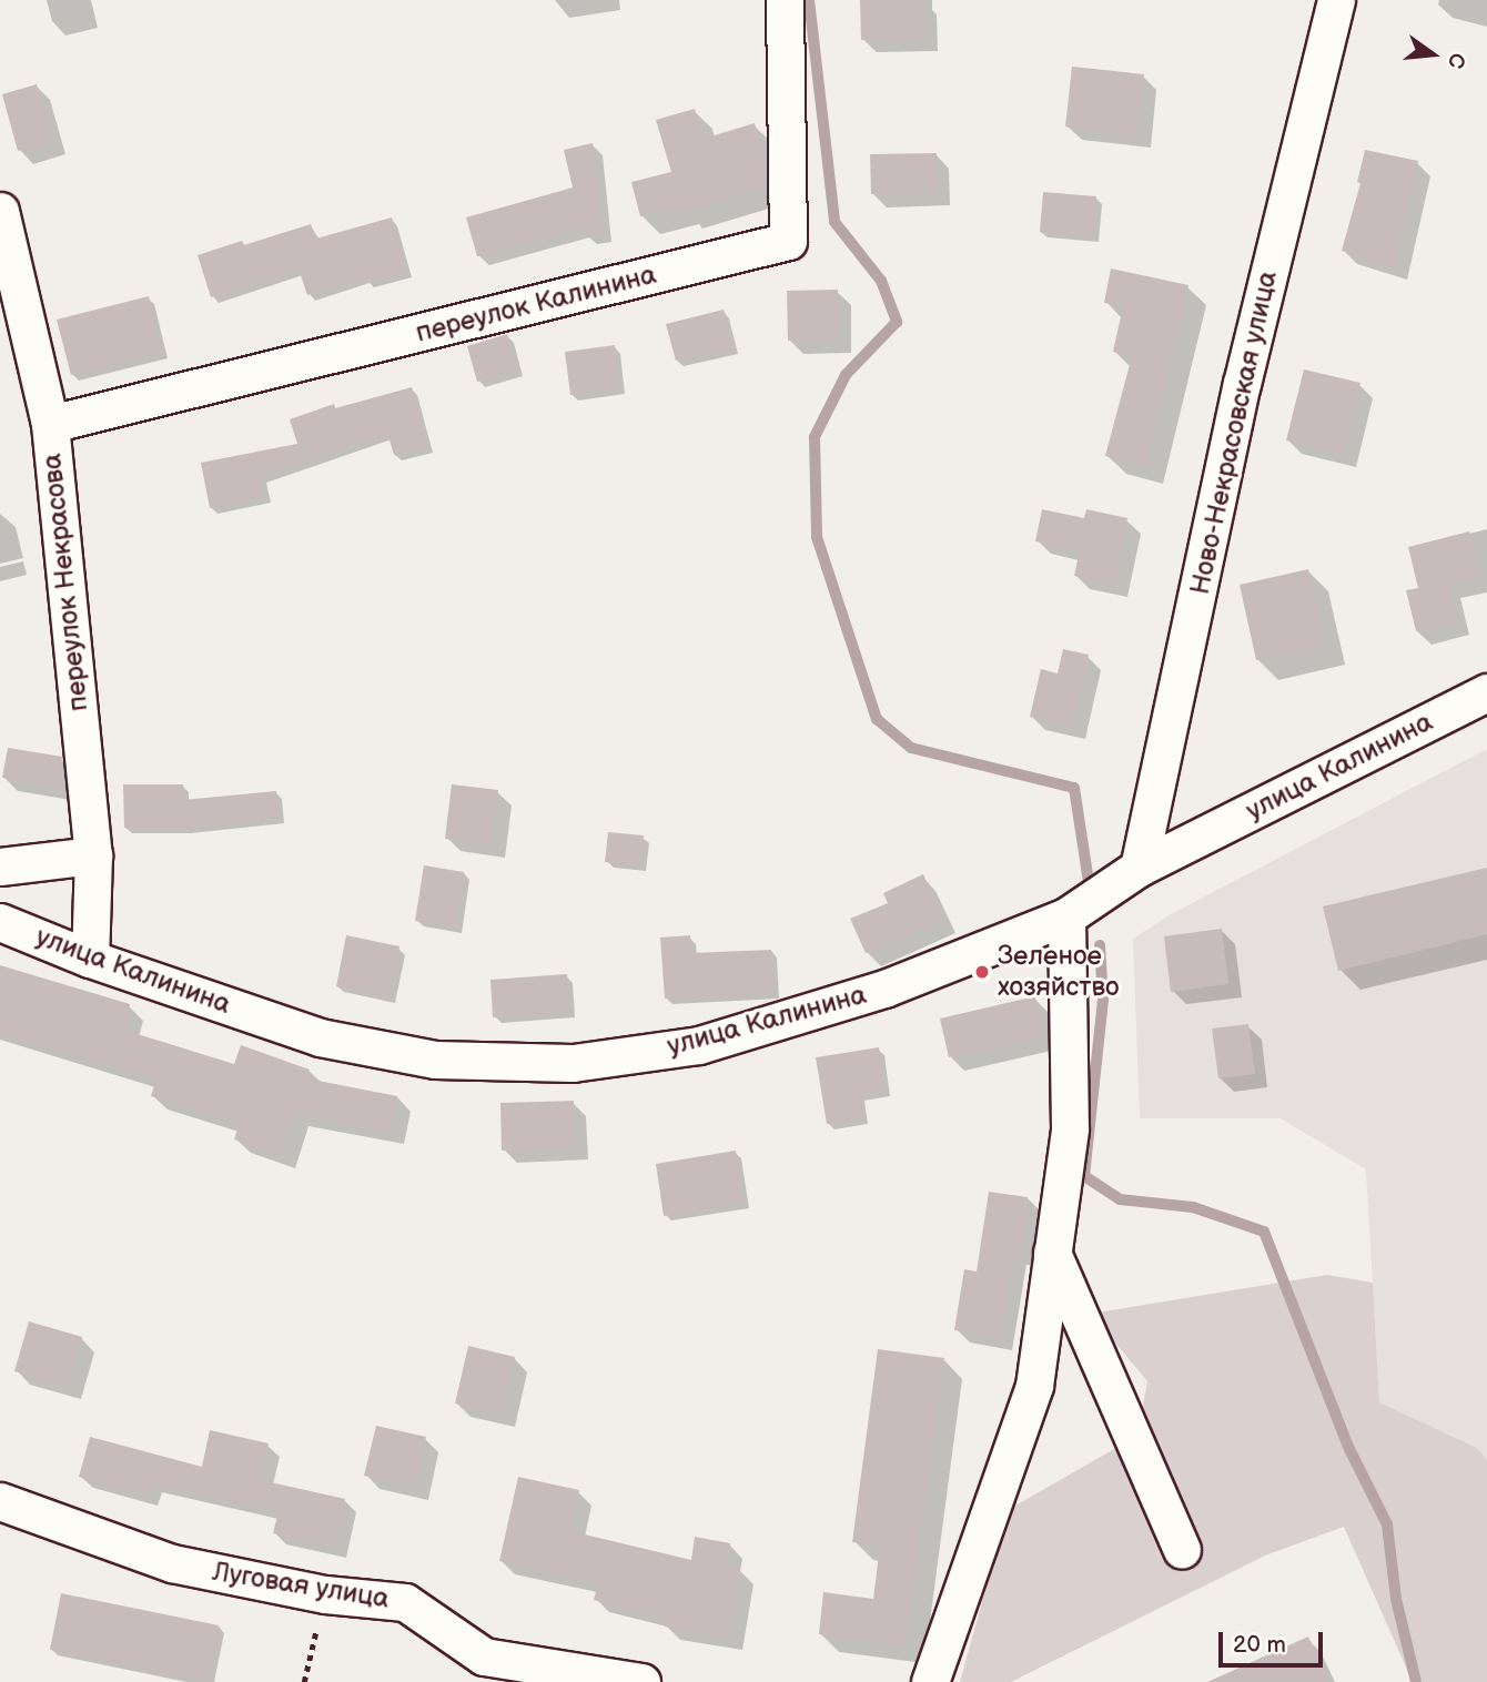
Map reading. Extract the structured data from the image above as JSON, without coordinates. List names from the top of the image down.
{
  "streets": {
    "street": [
      "переулок Калинина",
      "Ново-Некрасовская улица",
      "переулок Некрасова",
      "улица Калинина",
      "Луговая улица"
    ]
  },
  "crossings": [
    ["переулок Калинина", "переулок Некрасова"],
    ["Ново-Некрасовская улица", "улица Калинина"],
    ["переулок Некрасова", "улица Калинина"]
  ],
  "places": ["Зеленое хозяйство"],
  "scale_bar": "20 m",
  "north": "right"
}
